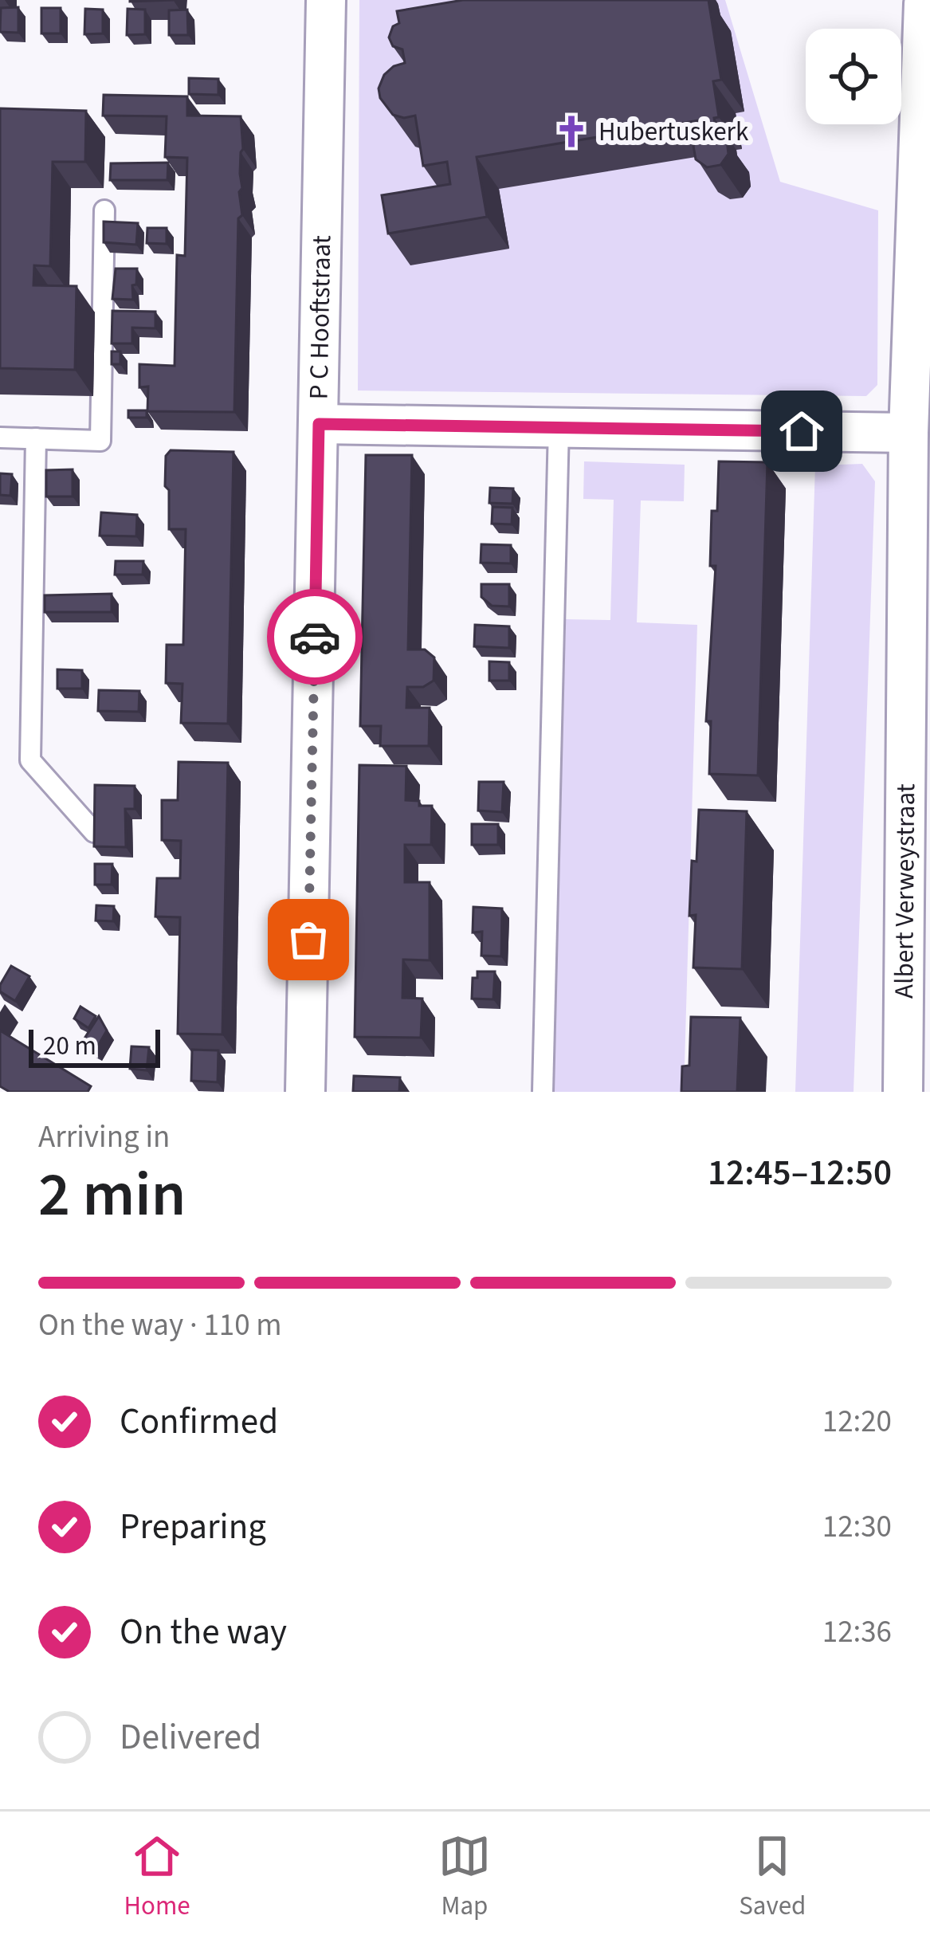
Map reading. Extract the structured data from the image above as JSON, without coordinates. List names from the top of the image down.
{
  "streets": {
    "street": ["P C Hooftstraat", "Albert Verweystraat"]
  },
  "places": {
    "church": ["Hubertuskerk"]
  },
  "scale_bar": "20 m",
  "page": {
    "scale": "20 m",
    "heading": ["2 min", "Arriving in", "12:45–12:50"],
    "bar": "On the way · 110 m",
    "list": [
      ["Confirmed", "12:20"],
      ["Preparing", "12:30"],
      ["On the way", "12:36"],
      "Delivered"
    ],
    "tabs": ["Home", "Map", "Saved"]
  }
}
